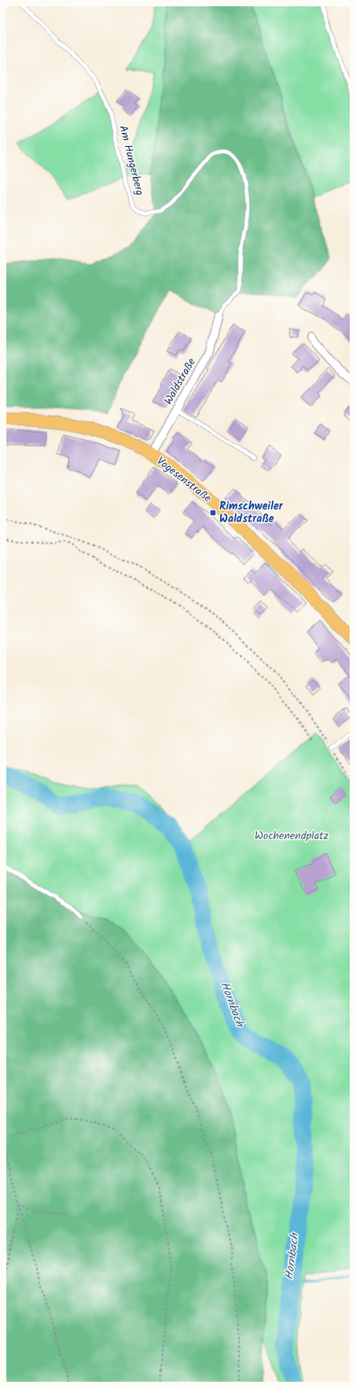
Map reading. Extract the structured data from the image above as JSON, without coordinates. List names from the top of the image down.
{
  "streets": {
    "main road": ["Vogesenstraße"],
    "street": ["Waldstraße"],
    "lane": ["Am Hungerberg"]
  },
  "crossings": [
    ["Am Hungerberg", "Waldstraße"],
    ["Waldstraße", "Vogesenstraße"]
  ],
  "water": ["Hornbach"],
  "parks": ["Wochenendplatz"],
  "places": {
    "transit": ["Rimschweiler Waldstraße"]
  }
}
